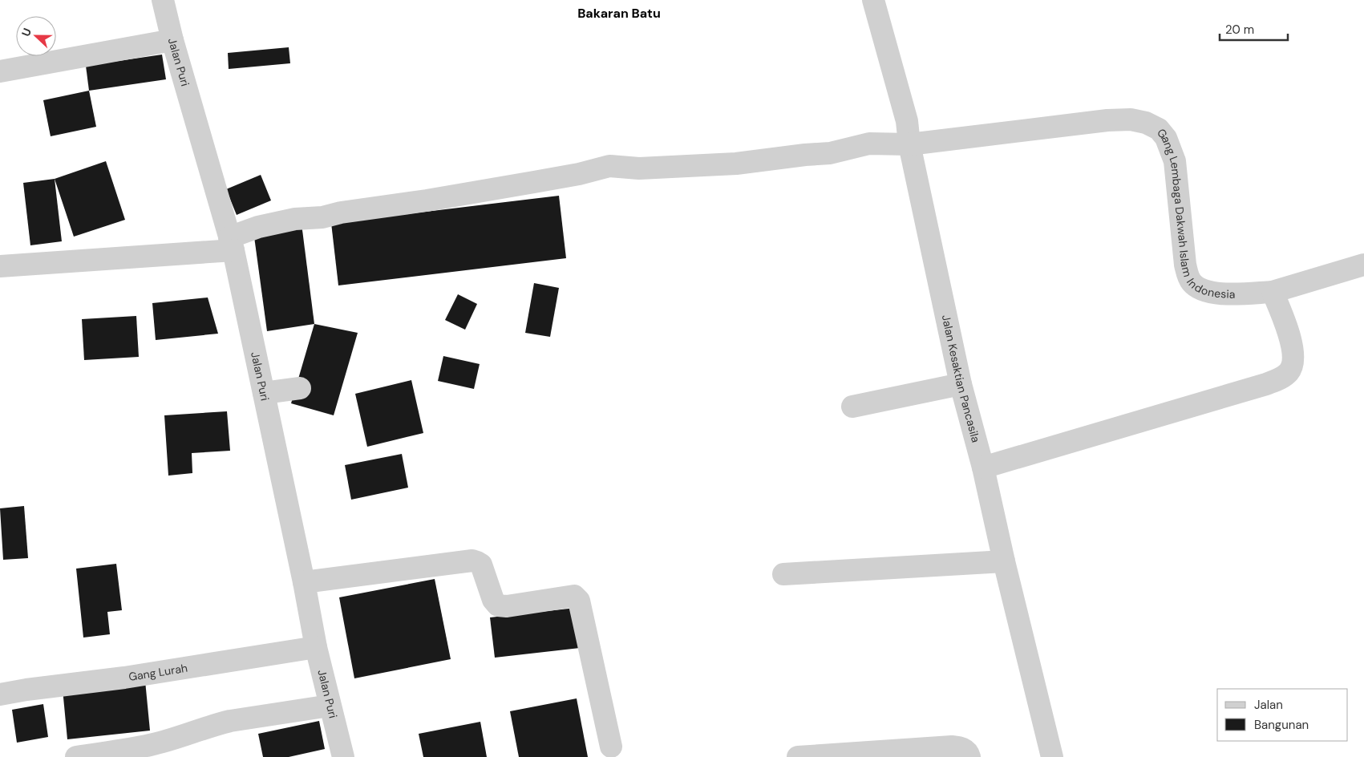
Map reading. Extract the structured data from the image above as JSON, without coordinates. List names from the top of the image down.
{
  "streets": {
    "street": [
      "Jalan Puri",
      "Gang Lembaga Dakwah Islam Indonesia",
      "Jalan Kesaktian Pancasila",
      "Gang Lurah"
    ]
  },
  "crossings": [
    ["Jalan Puri", "Gang Lembaga Dakwah Islam Indonesia"],
    ["Jalan Puri", "Gang Lurah"],
    ["Gang Lembaga Dakwah Islam Indonesia", "Jalan Kesaktian Pancasila"]
  ],
  "districts": ["Bakaran Batu"],
  "legend": ["Jalan", "Bangunan"],
  "scale_bar": "20 m",
  "north": "left"
}
